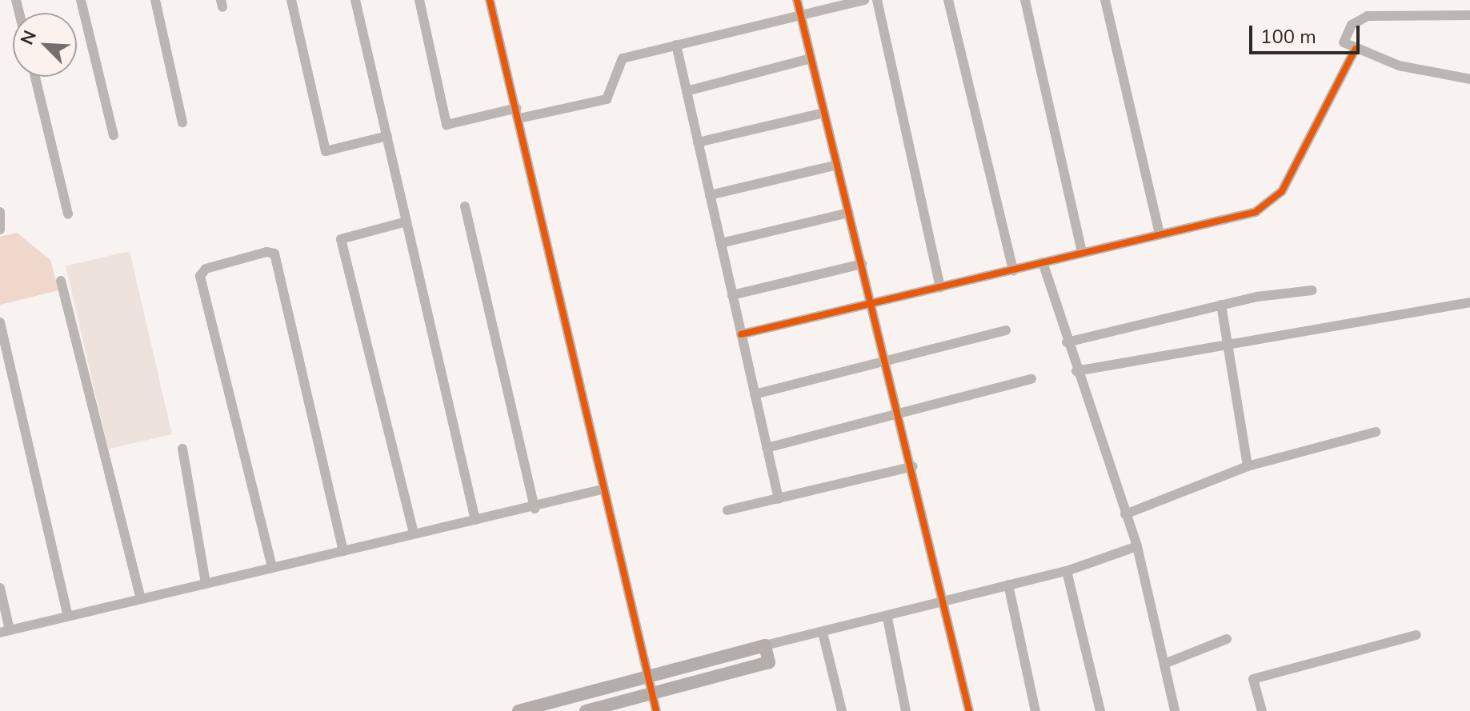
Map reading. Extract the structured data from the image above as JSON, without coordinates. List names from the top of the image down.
{
  "scale_bar": "100 m",
  "north": "top left"
}
